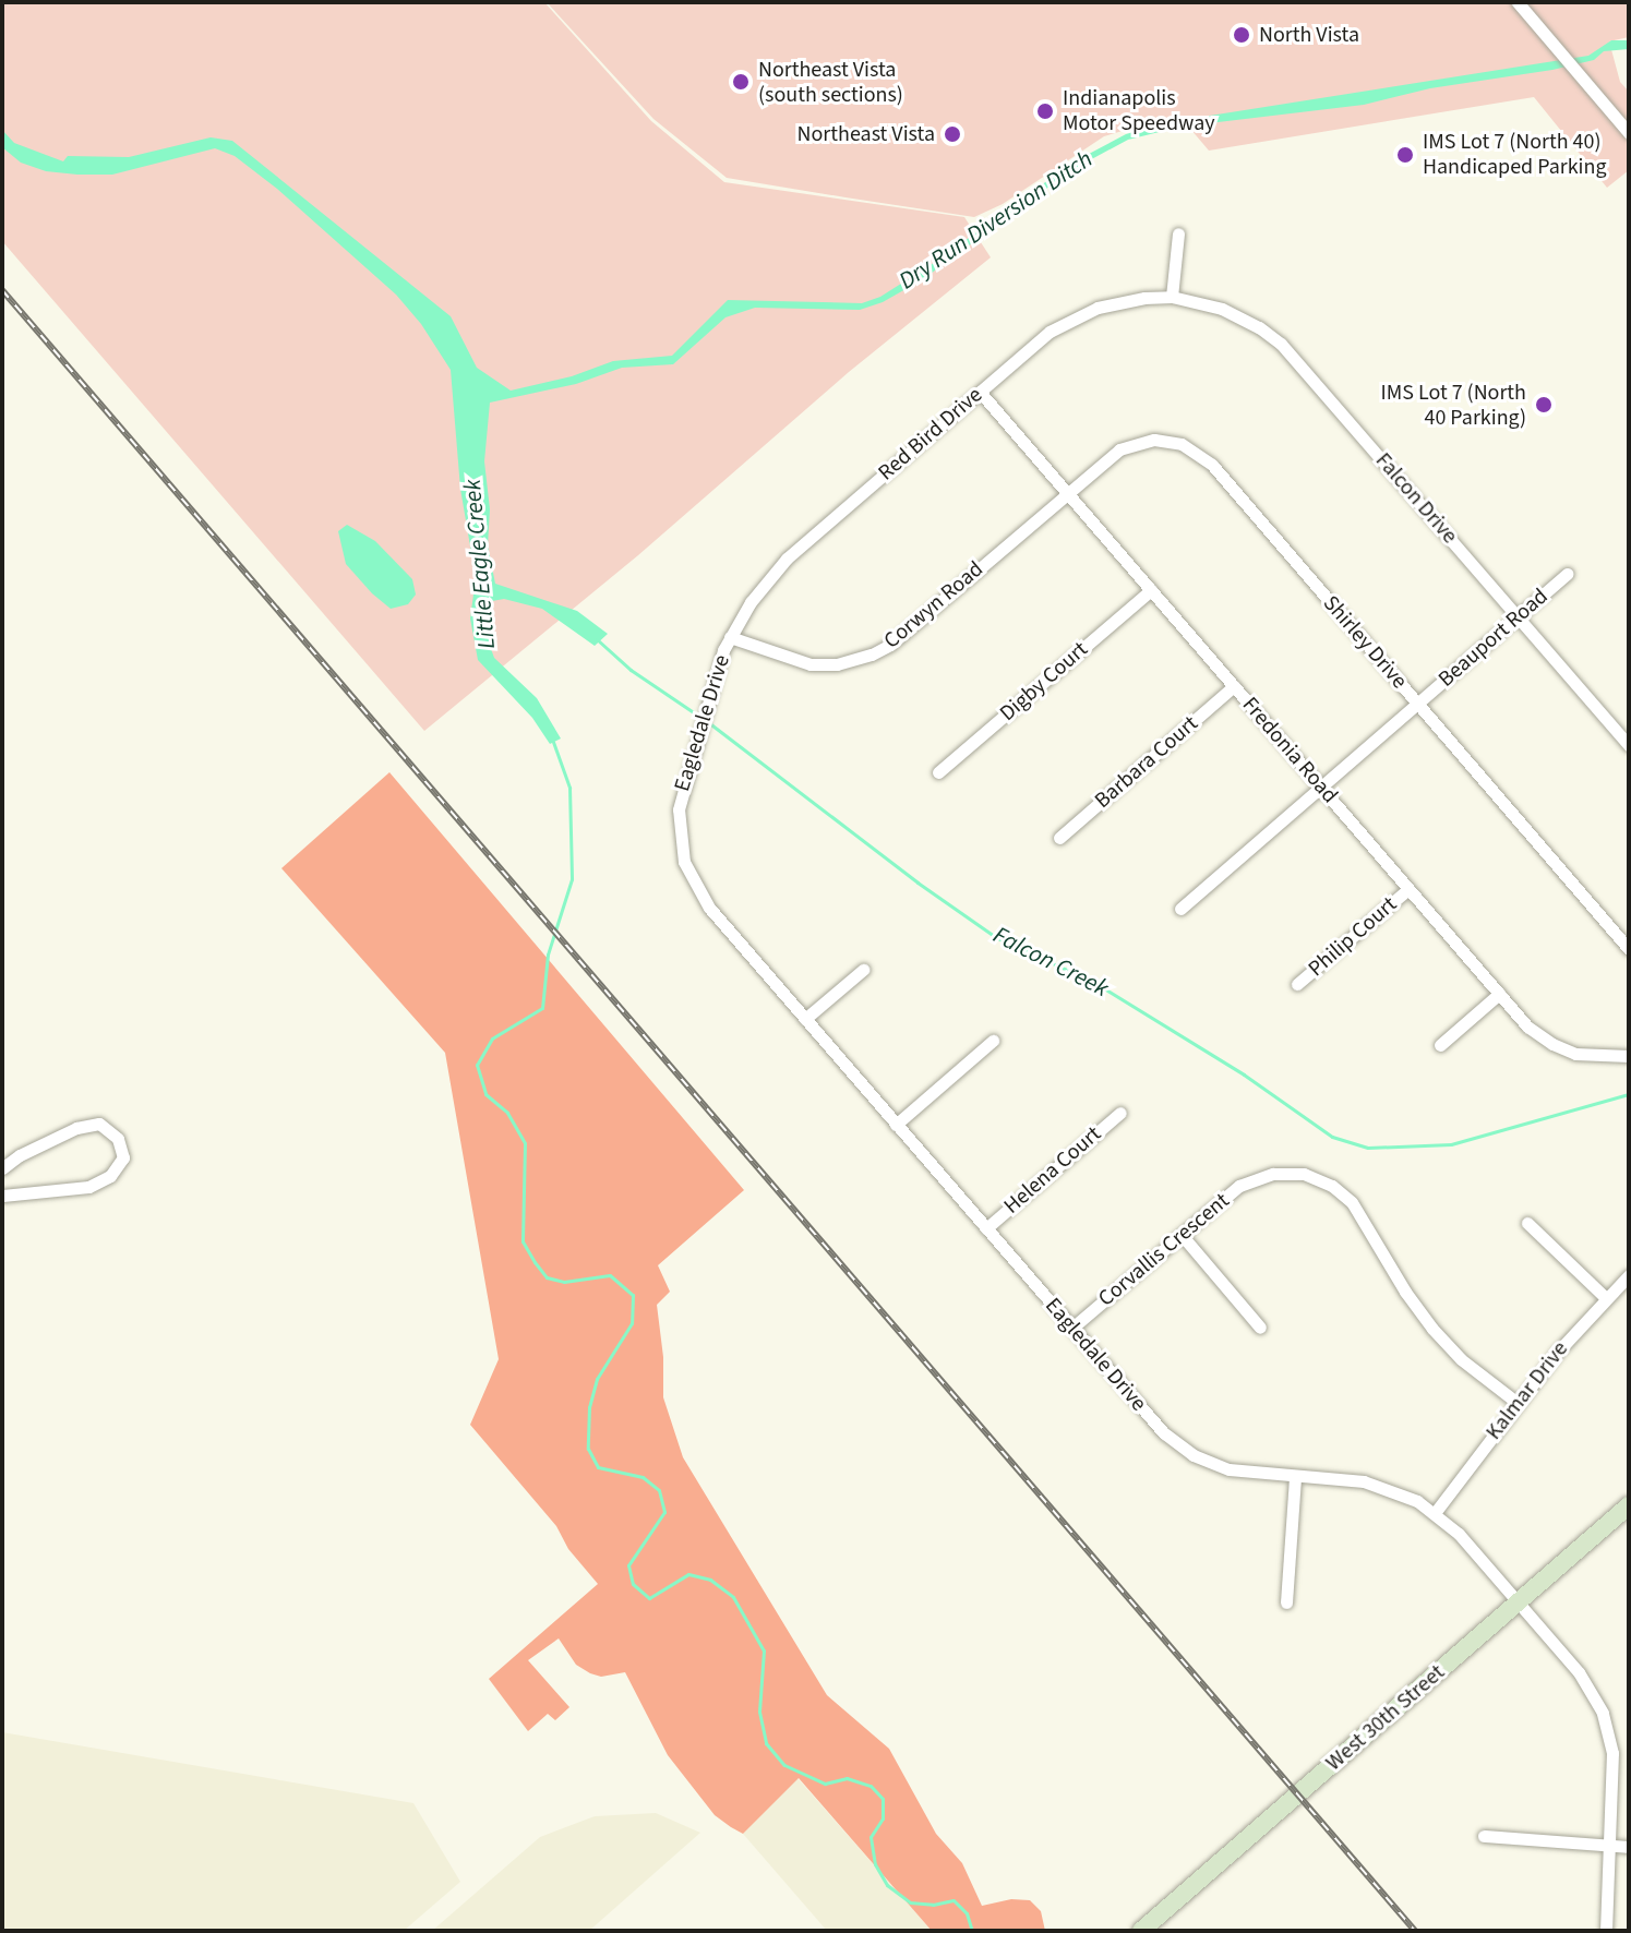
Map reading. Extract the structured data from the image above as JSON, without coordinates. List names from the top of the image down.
{
  "streets": {
    "main road": ["West 30th Street"],
    "street": [
      "Red Bird Drive",
      "Falcon Drive",
      "Corwyn Road",
      "Beauport Road",
      "Shirley Drive",
      "Digby Court",
      "Eagledale Drive",
      "Fredonia Road",
      "Barbara Court",
      "Philip Court",
      "Helena Court",
      "Corvallis Crescent",
      "Kalmar Drive"
    ]
  },
  "crossings": [
    ["Red Bird Drive", "Falcon Drive"],
    ["Red Bird Drive", "Corwyn Road"],
    ["Red Bird Drive", "Eagledale Drive"],
    ["Red Bird Drive", "Fredonia Road"],
    ["Falcon Drive", "Beauport Road"],
    ["Corwyn Road", "Shirley Drive"],
    ["Corwyn Road", "Eagledale Drive"],
    ["Corwyn Road", "Fredonia Road"],
    ["Beauport Road", "Shirley Drive"],
    ["Beauport Road", "Fredonia Road"],
    ["Shirley Drive", "Fredonia Road"],
    ["Digby Court", "Fredonia Road"],
    ["Eagledale Drive", "Helena Court"],
    ["Eagledale Drive", "Corvallis Crescent"],
    ["Eagledale Drive", "Kalmar Drive"],
    ["Eagledale Drive", "West 30th Street"],
    ["Fredonia Road", "Barbara Court"],
    ["Fredonia Road", "Philip Court"],
    ["Corvallis Crescent", "Kalmar Drive"]
  ],
  "water": ["Dry Run Diversion Ditch", "Little Eagle Creek", "Falcon Creek"],
  "places": [
    "North Vista",
    "Northeast Vista (south sections)",
    "Indianapolis Motor Speedway",
    "Northeast Vista",
    "IMS Lot 7 (North 40) Handicaped Parking",
    "IMS Lot 7 (North 40 Parking)"
  ]
}
